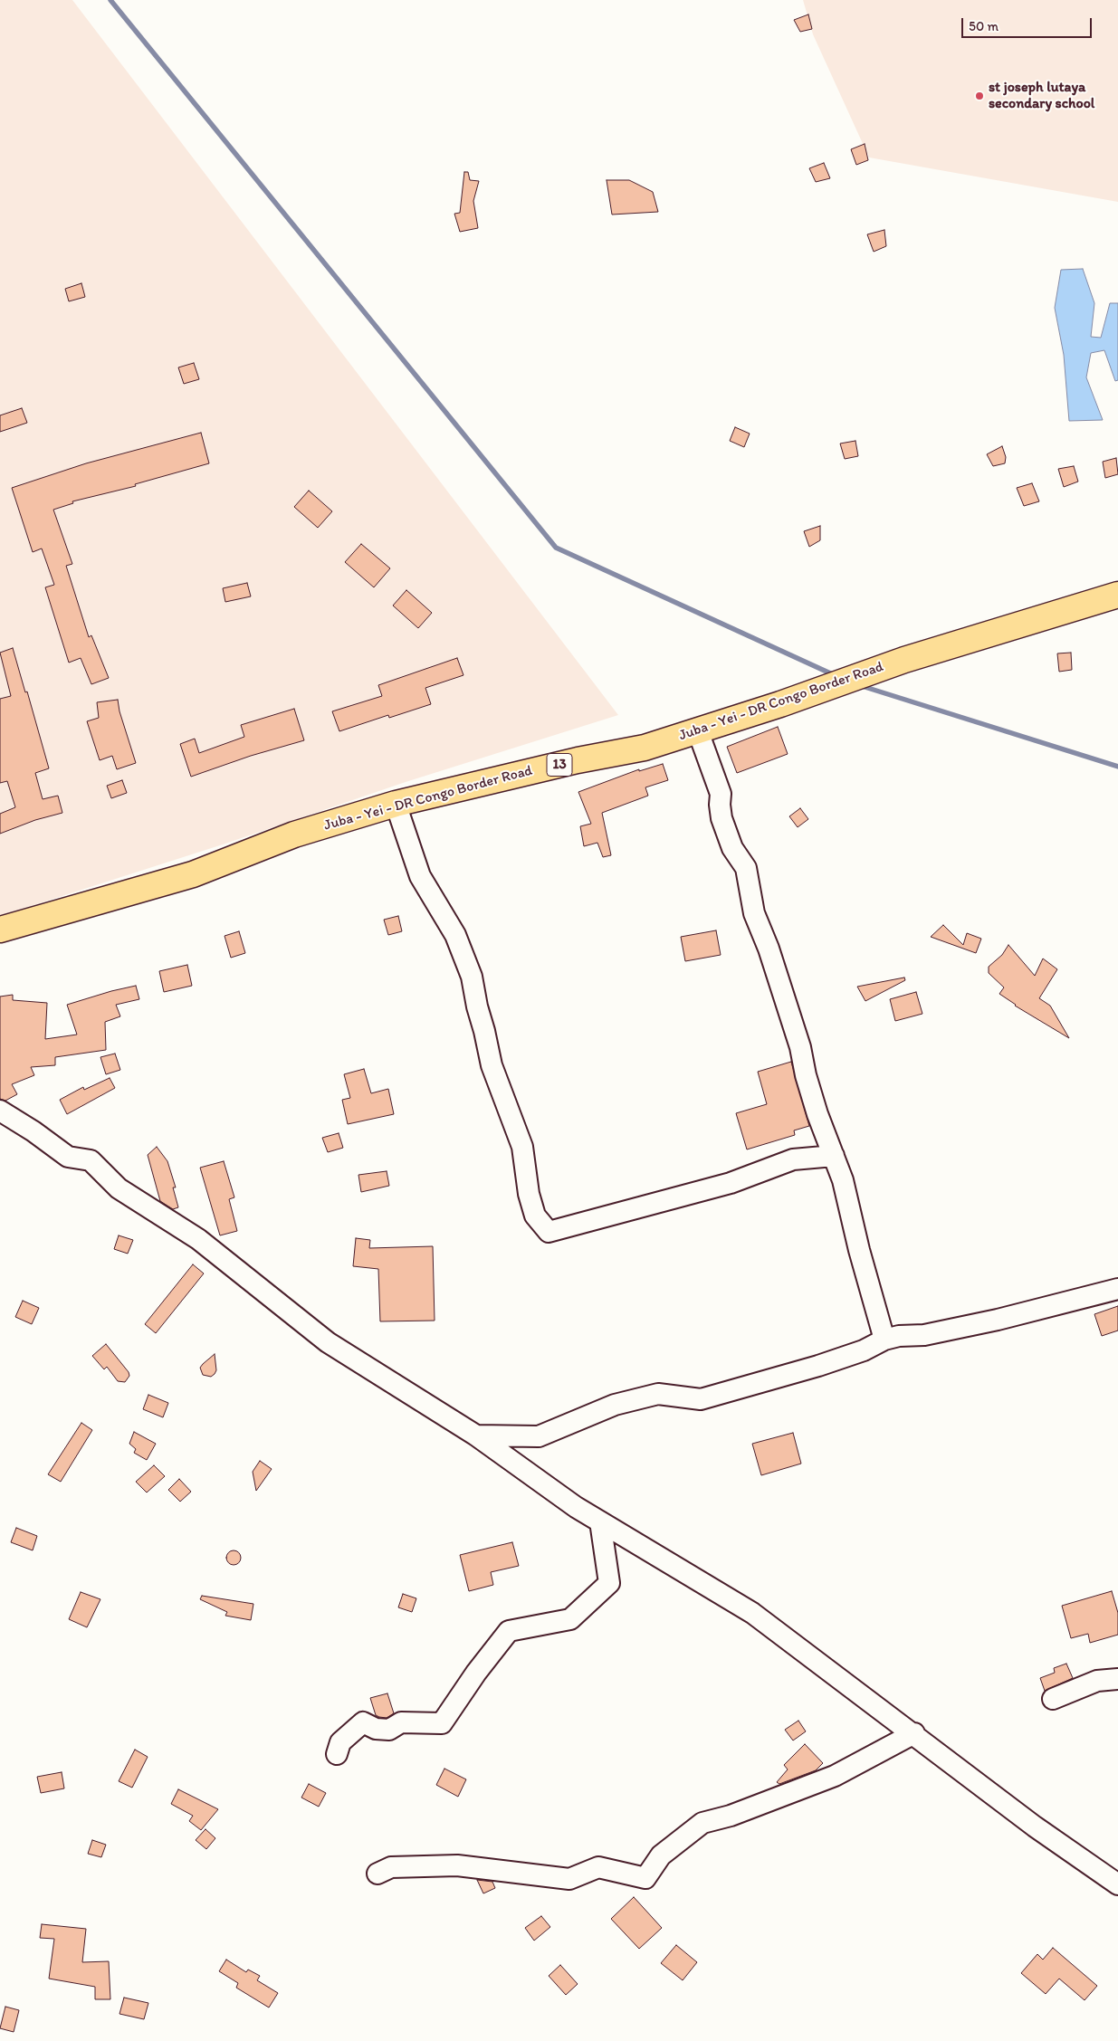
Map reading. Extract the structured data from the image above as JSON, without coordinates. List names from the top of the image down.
{
  "streets": {
    "main road": ["Juba - Yei - DR Congo Border Road", "13"]
  },
  "places": ["st joseph lutaya secondary school"],
  "scale_bar": "50 m"
}
